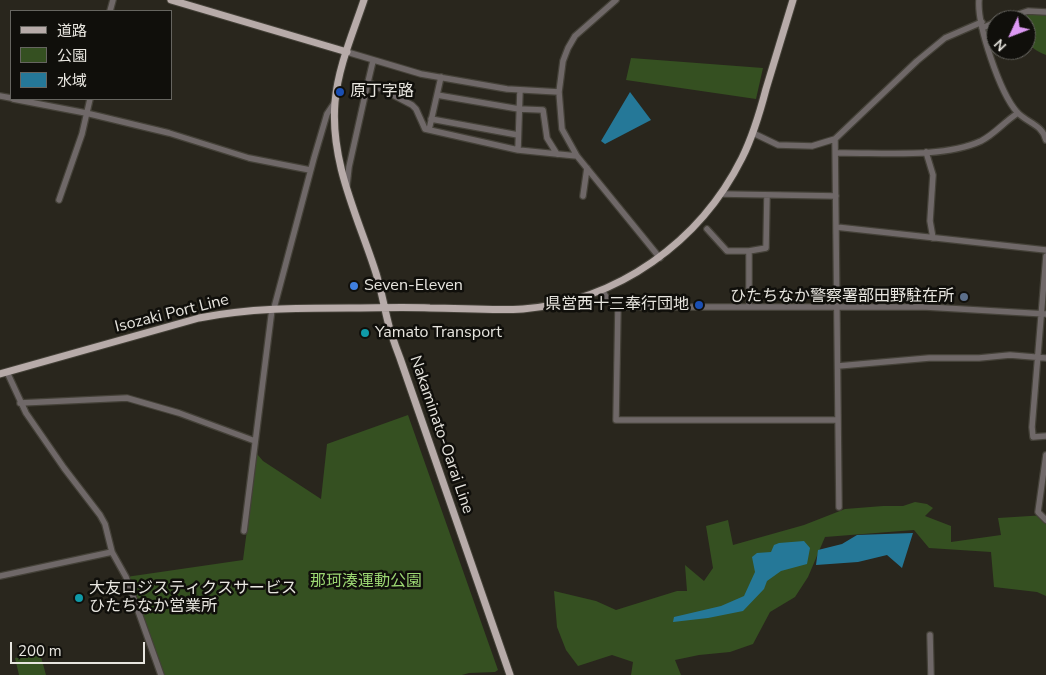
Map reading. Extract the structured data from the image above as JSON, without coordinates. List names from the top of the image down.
{
  "streets": {
    "main road": ["Isozaki Port Line", "Nakaminato-Oarai Line"]
  },
  "crossings": [
    ["Isozaki Port Line", "Nakaminato-Oarai Line"]
  ],
  "parks": ["那珂湊運動公園"],
  "places": [
    "原丁字路",
    "Seven-Eleven",
    "ひたちなか警察署部田野駐在所",
    "県営西十三奉行団地",
    "Yamato Transport",
    "大友ロジスティクスサービス ひたちなか営業所"
  ],
  "legend": ["道路", "公園", "水域"],
  "scale_bar": "200 m",
  "north": "bottom left"
}
